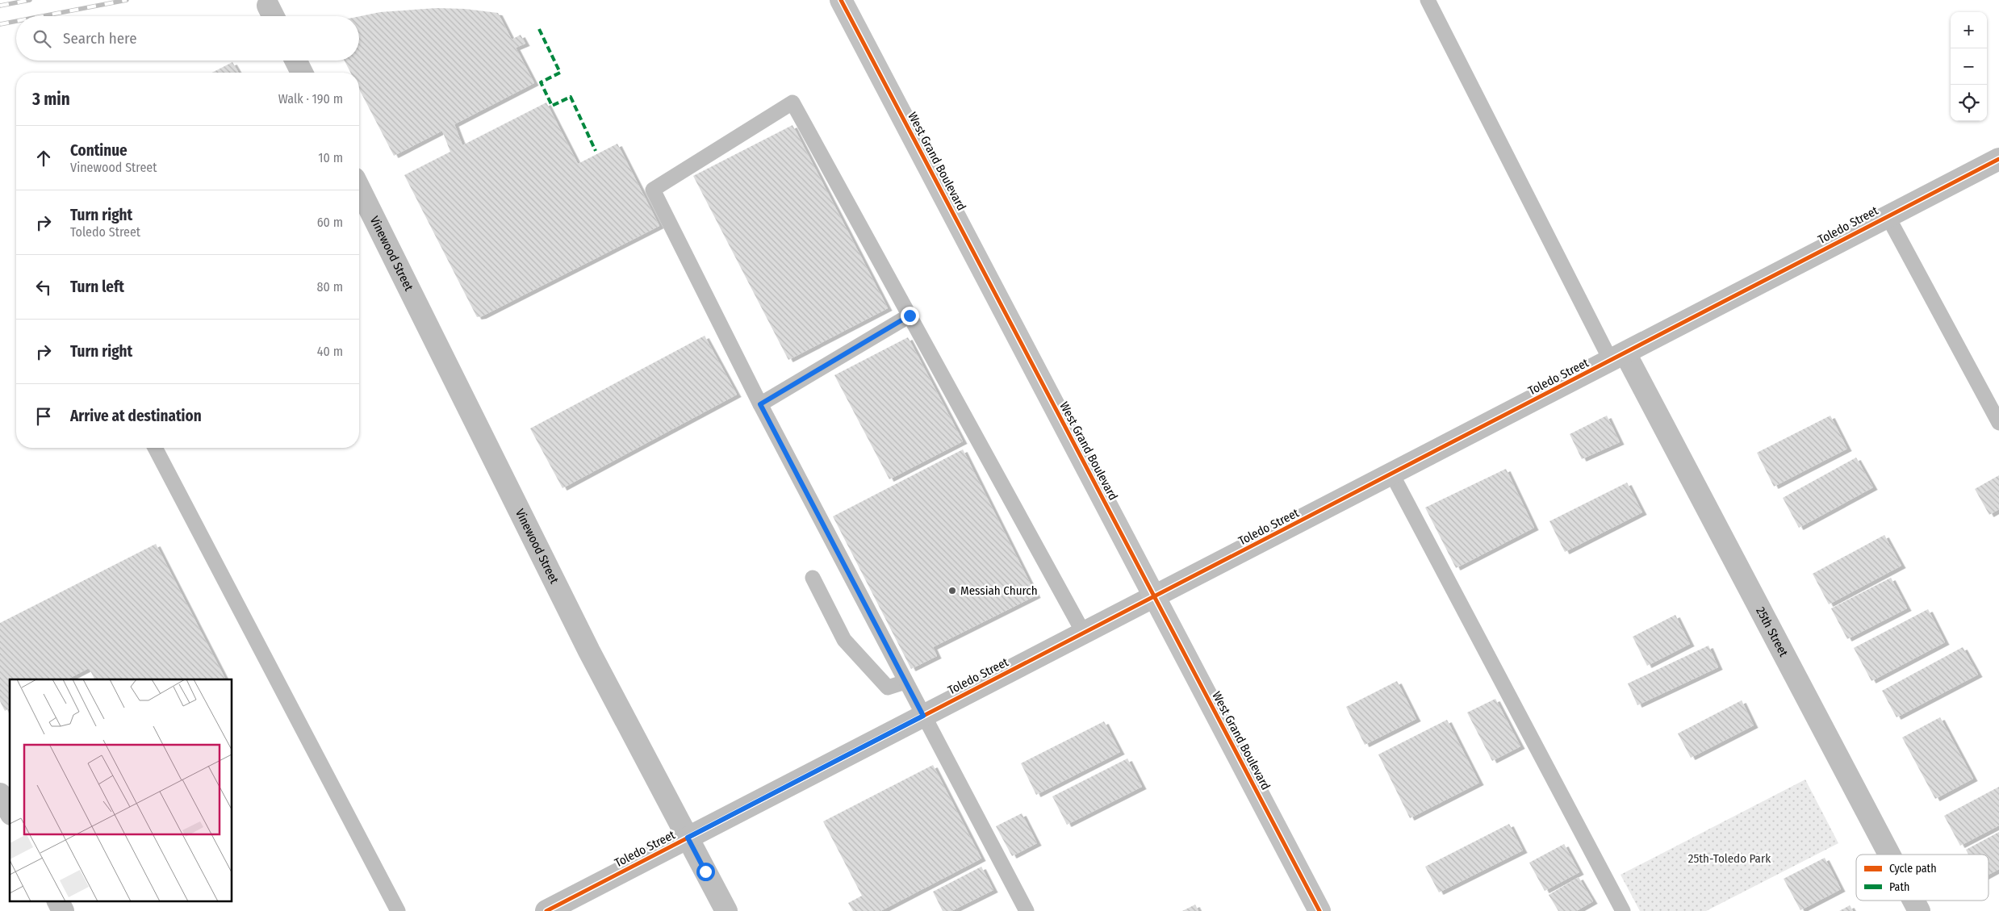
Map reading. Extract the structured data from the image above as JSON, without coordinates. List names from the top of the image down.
{
  "streets": {
    "street": [
      "West Grand Boulevard",
      "Toledo Street",
      "Vinewood Street",
      "25th Street"
    ]
  },
  "crossings": [
    ["West Grand Boulevard", "Toledo Street"],
    ["Toledo Street", "Vinewood Street"],
    ["Toledo Street", "25th Street"]
  ],
  "parks": ["25th-Toledo Park"],
  "places": ["Messiah Church"],
  "legend": ["Cycle path", "Path"],
  "page": {
    "map_buttons": ["+", "−"],
    "search": "Search here",
    "heading": ["3 min", "Walk · 190 m"],
    "list": [
      ["Continue", "Vinewood Street", "10 m"],
      ["Turn right", "Toledo Street", "60 m"],
      ["Turn left", "80 m"],
      ["Turn right", "40 m"],
      "Arrive at destination"
    ]
  }
}
